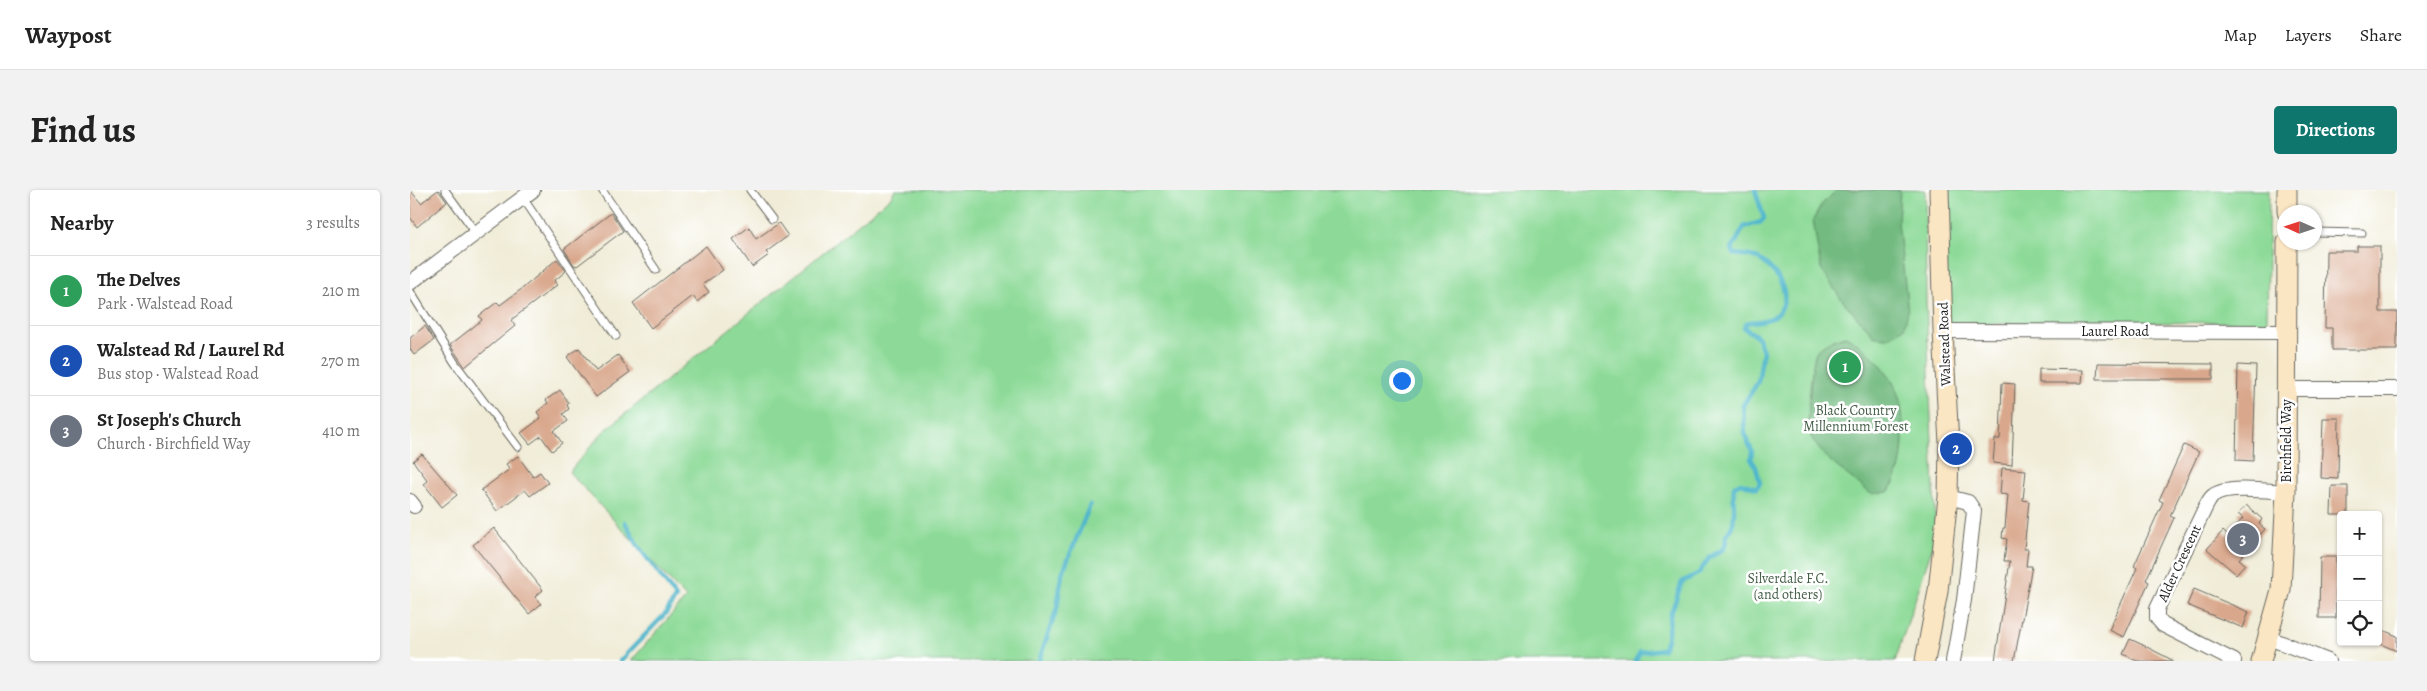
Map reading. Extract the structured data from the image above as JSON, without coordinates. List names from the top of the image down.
{
  "streets": {
    "street": [
      "Laurel Road",
      "Walstead Road",
      "Birchfield Way",
      "Alder Crescent"
    ]
  },
  "crossings": [
    ["Laurel Road", "Walstead Road"],
    ["Laurel Road", "Birchfield Way"],
    ["Birchfield Way", "Alder Crescent"]
  ],
  "parks": ["Black Country Millennium Forest", "Silverdale F.C. (and others)"],
  "north": "left",
  "page": {
    "header": "Waypost",
    "nav": ["Map", "Layers", "Share"],
    "title": "Find us",
    "buttons": "Directions",
    "heading": ["Nearby", "3 results"],
    "list": [
      {
        "mark": "1",
        "name": "The Delves",
        "note": "Park · Walstead Road",
        "value": "210 m"
      },
      {
        "mark": "2",
        "name": "Walstead Rd / Laurel Rd",
        "note": "Bus stop · Walstead Road",
        "value": "270 m"
      },
      {
        "mark": "3",
        "name": "St Joseph's Church",
        "note": "Church · Birchfield Way",
        "value": "410 m"
      }
    ],
    "pins": ["1", "2", "3"],
    "map_buttons": ["+", "−"]
  }
}
